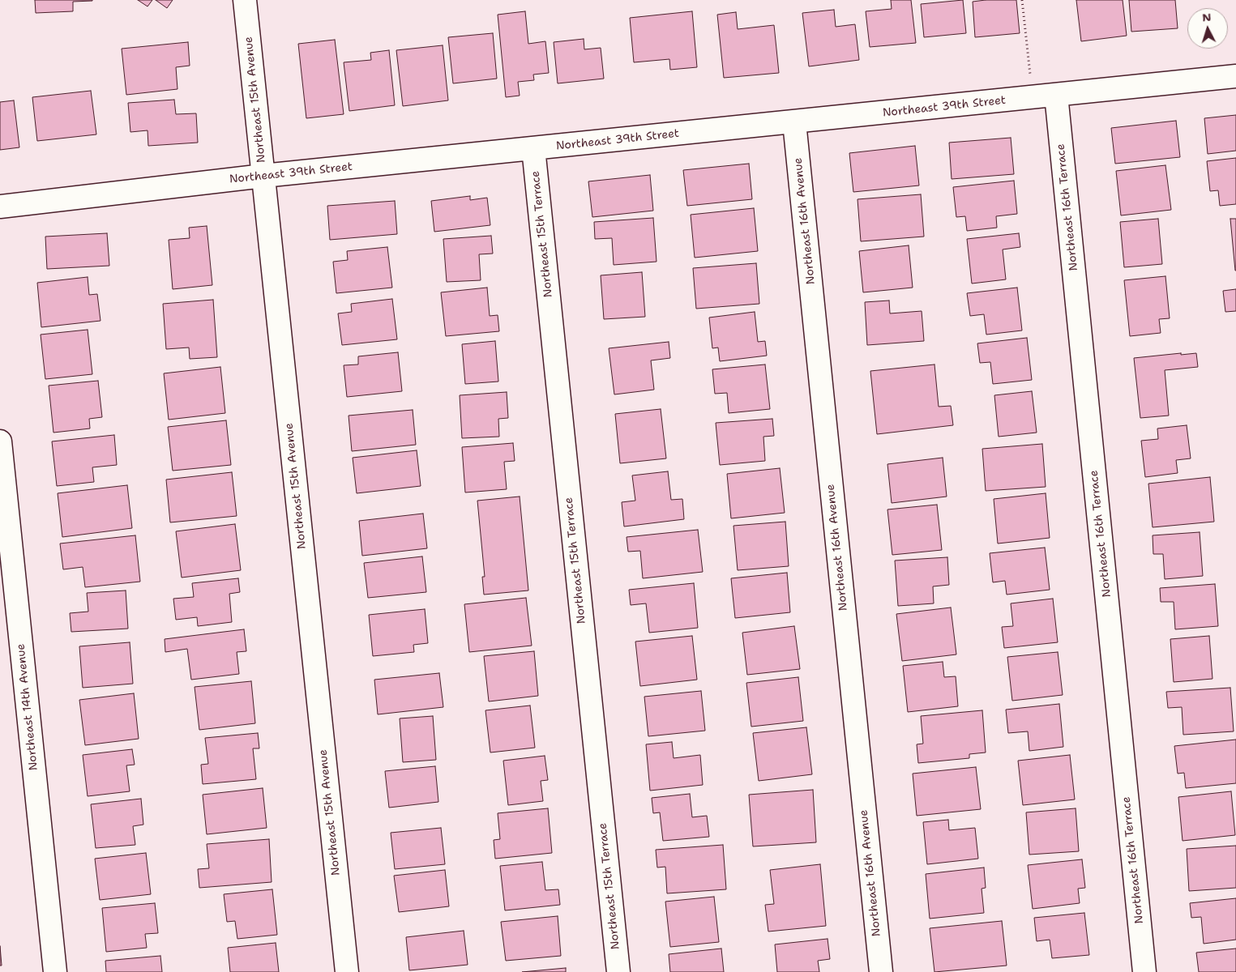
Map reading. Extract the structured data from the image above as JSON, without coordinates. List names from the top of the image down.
{
  "streets": {
    "street": [
      "Northeast 15th Avenue",
      "Northeast 39th Street",
      "Northeast 16th Terrace",
      "Northeast 16th Avenue",
      "Northeast 15th Terrace",
      "Northeast 14th Avenue"
    ]
  },
  "crossings": [
    ["Northeast 15th Avenue", "Northeast 39th Street"],
    ["Northeast 39th Street", "Northeast 16th Terrace"],
    ["Northeast 39th Street", "Northeast 16th Avenue"],
    ["Northeast 39th Street", "Northeast 15th Terrace"]
  ],
  "north": "top"
}
